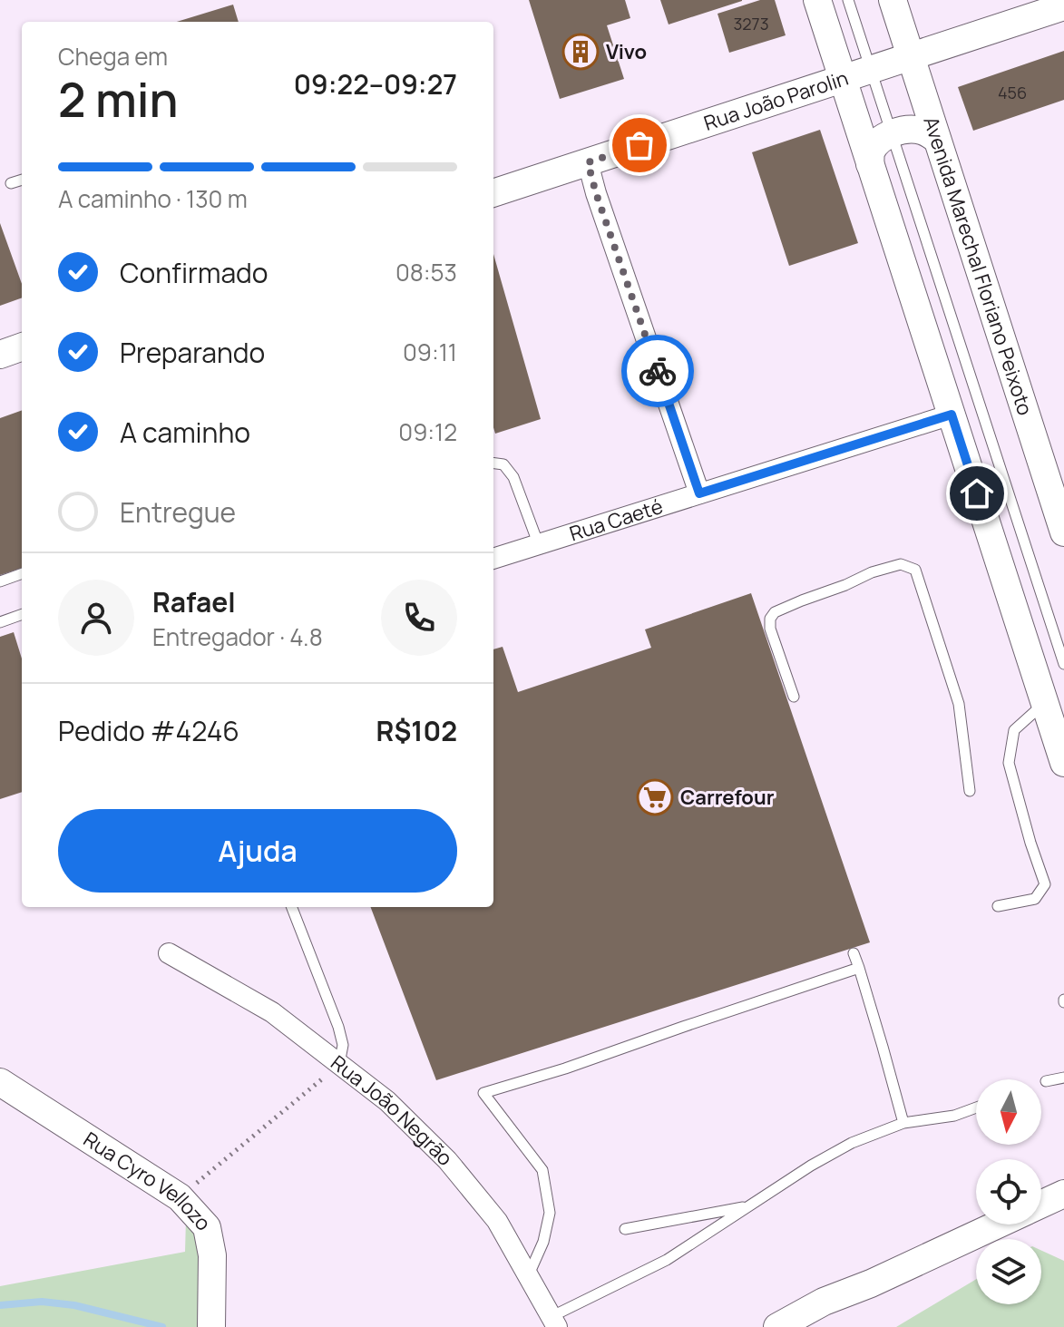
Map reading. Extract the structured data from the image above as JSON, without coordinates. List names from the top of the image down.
{
  "streets": {
    "street": [
      "Rua João Parolin",
      "Avenida Marechal Floriano Peixoto",
      "Rua Caeté",
      "Rua João Negrão",
      "Rua Cyro Vellozo"
    ]
  },
  "crossings": [
    ["Rua João Parolin", "Avenida Marechal Floriano Peixoto"]
  ],
  "places": {
    "building": ["Vivo"],
    "supermarket": ["Carrefour"]
  },
  "house_numbers": ["3273", "456"],
  "north": "bottom",
  "page": {
    "heading": ["2 min", "Chega em", "09:22–09:27"],
    "panel": [
      "Rafael",
      "Entregador · 4.8",
      "Pedido #4246",
      "R$102"
    ],
    "bar": "A caminho · 130 m",
    "list": [
      ["Confirmado", "08:53"],
      ["Preparando", "09:11"],
      ["A caminho", "09:12"],
      "Entregue"
    ],
    "buttons": "Ajuda"
  }
}
